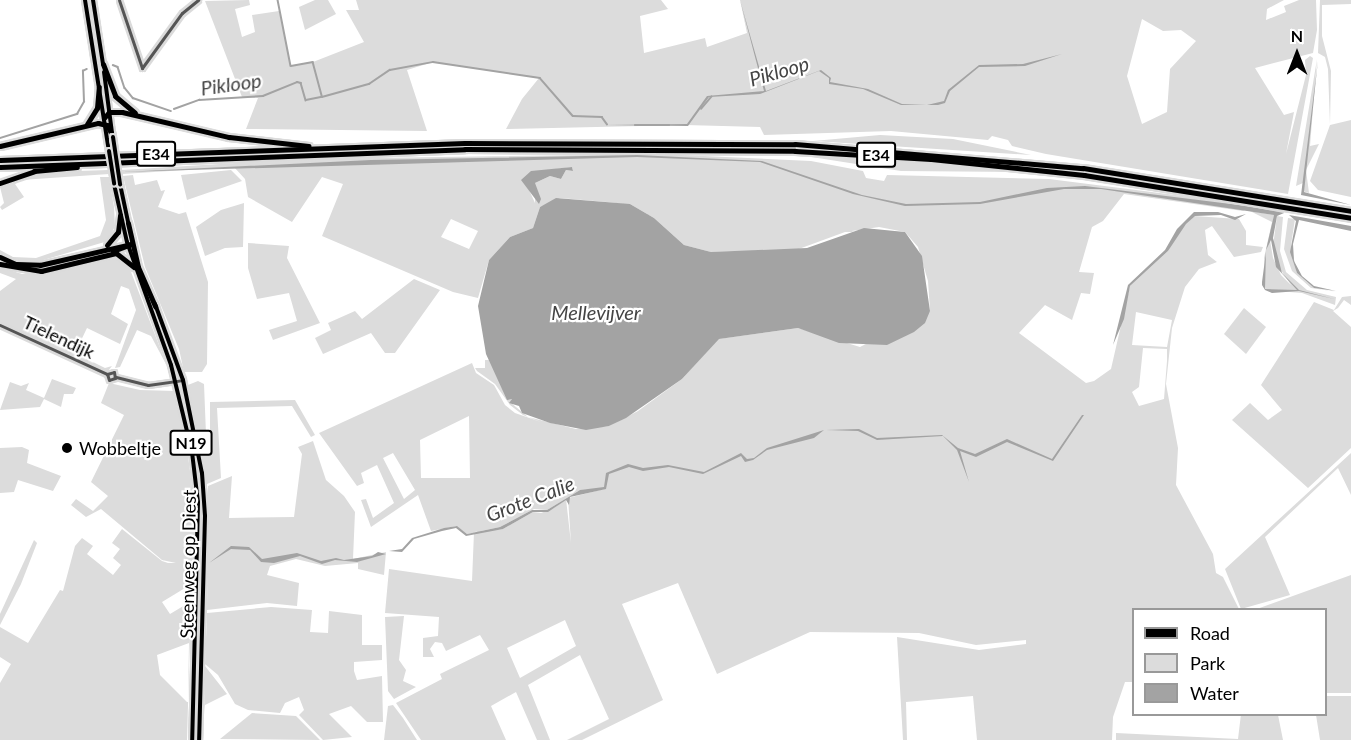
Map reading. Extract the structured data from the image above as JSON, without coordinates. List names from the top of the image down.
{
  "streets": {
    "highway": ["E34"],
    "main road": ["N19", "Steenweg op Diest"],
    "street": ["Tielendijk"]
  },
  "crossings": [
    ["Tielendijk", "Steenweg op Diest"],
    ["N19", "Steenweg op Diest"]
  ],
  "water": ["Pikloop", "Mellevijver", "Grote Calie"],
  "places": ["Wobbeltje"],
  "legend": ["Road", "Park", "Water"],
  "north": "top"
}
